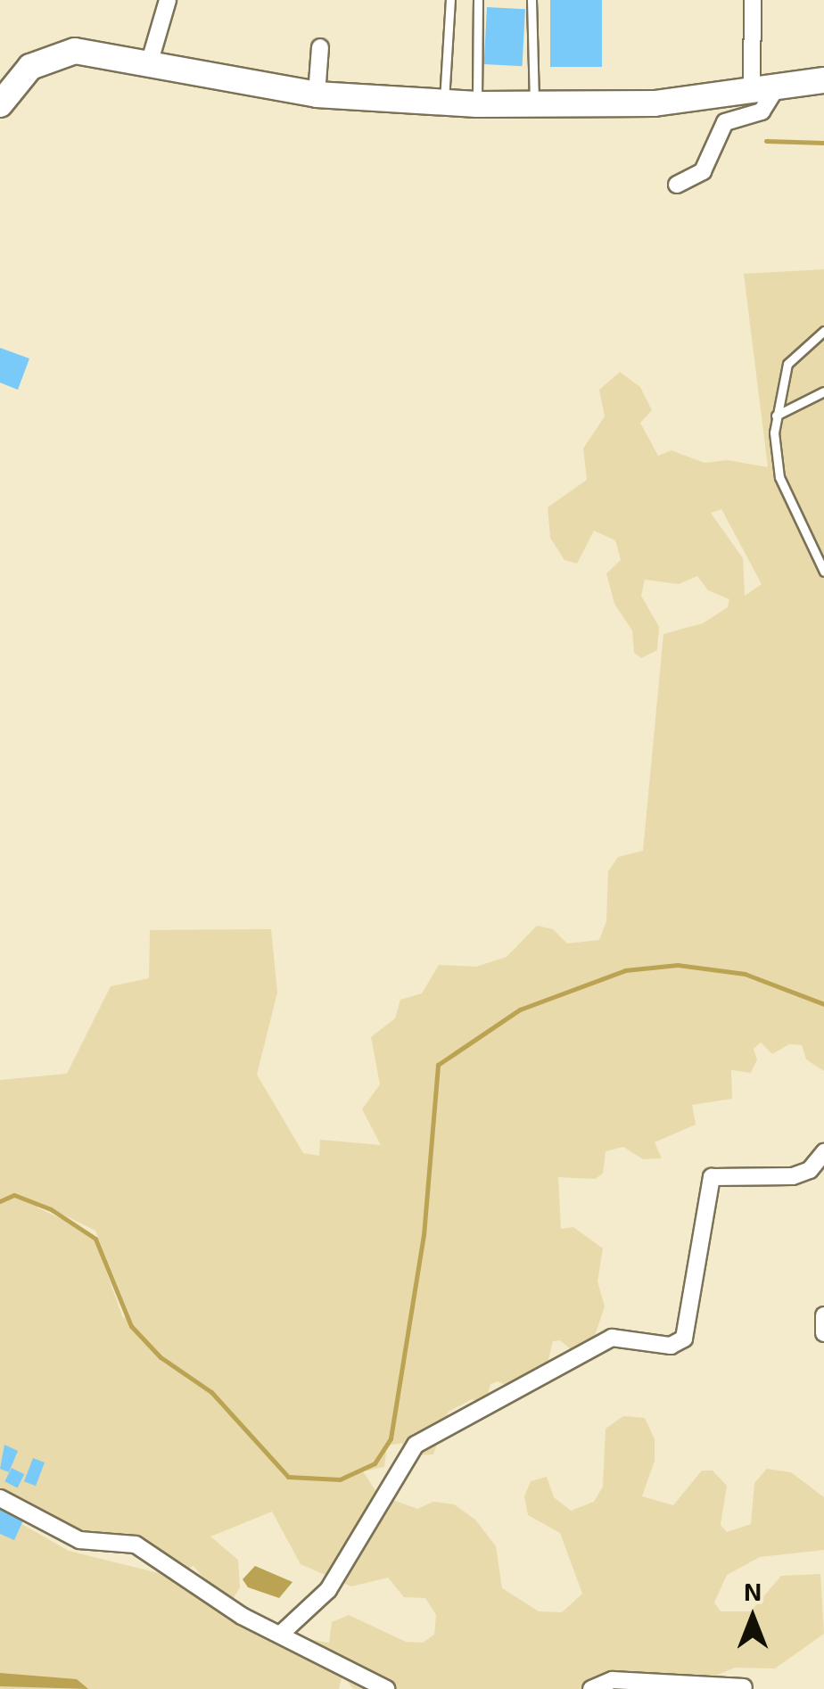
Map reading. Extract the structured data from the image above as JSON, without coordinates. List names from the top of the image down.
{
  "north": "top"
}
